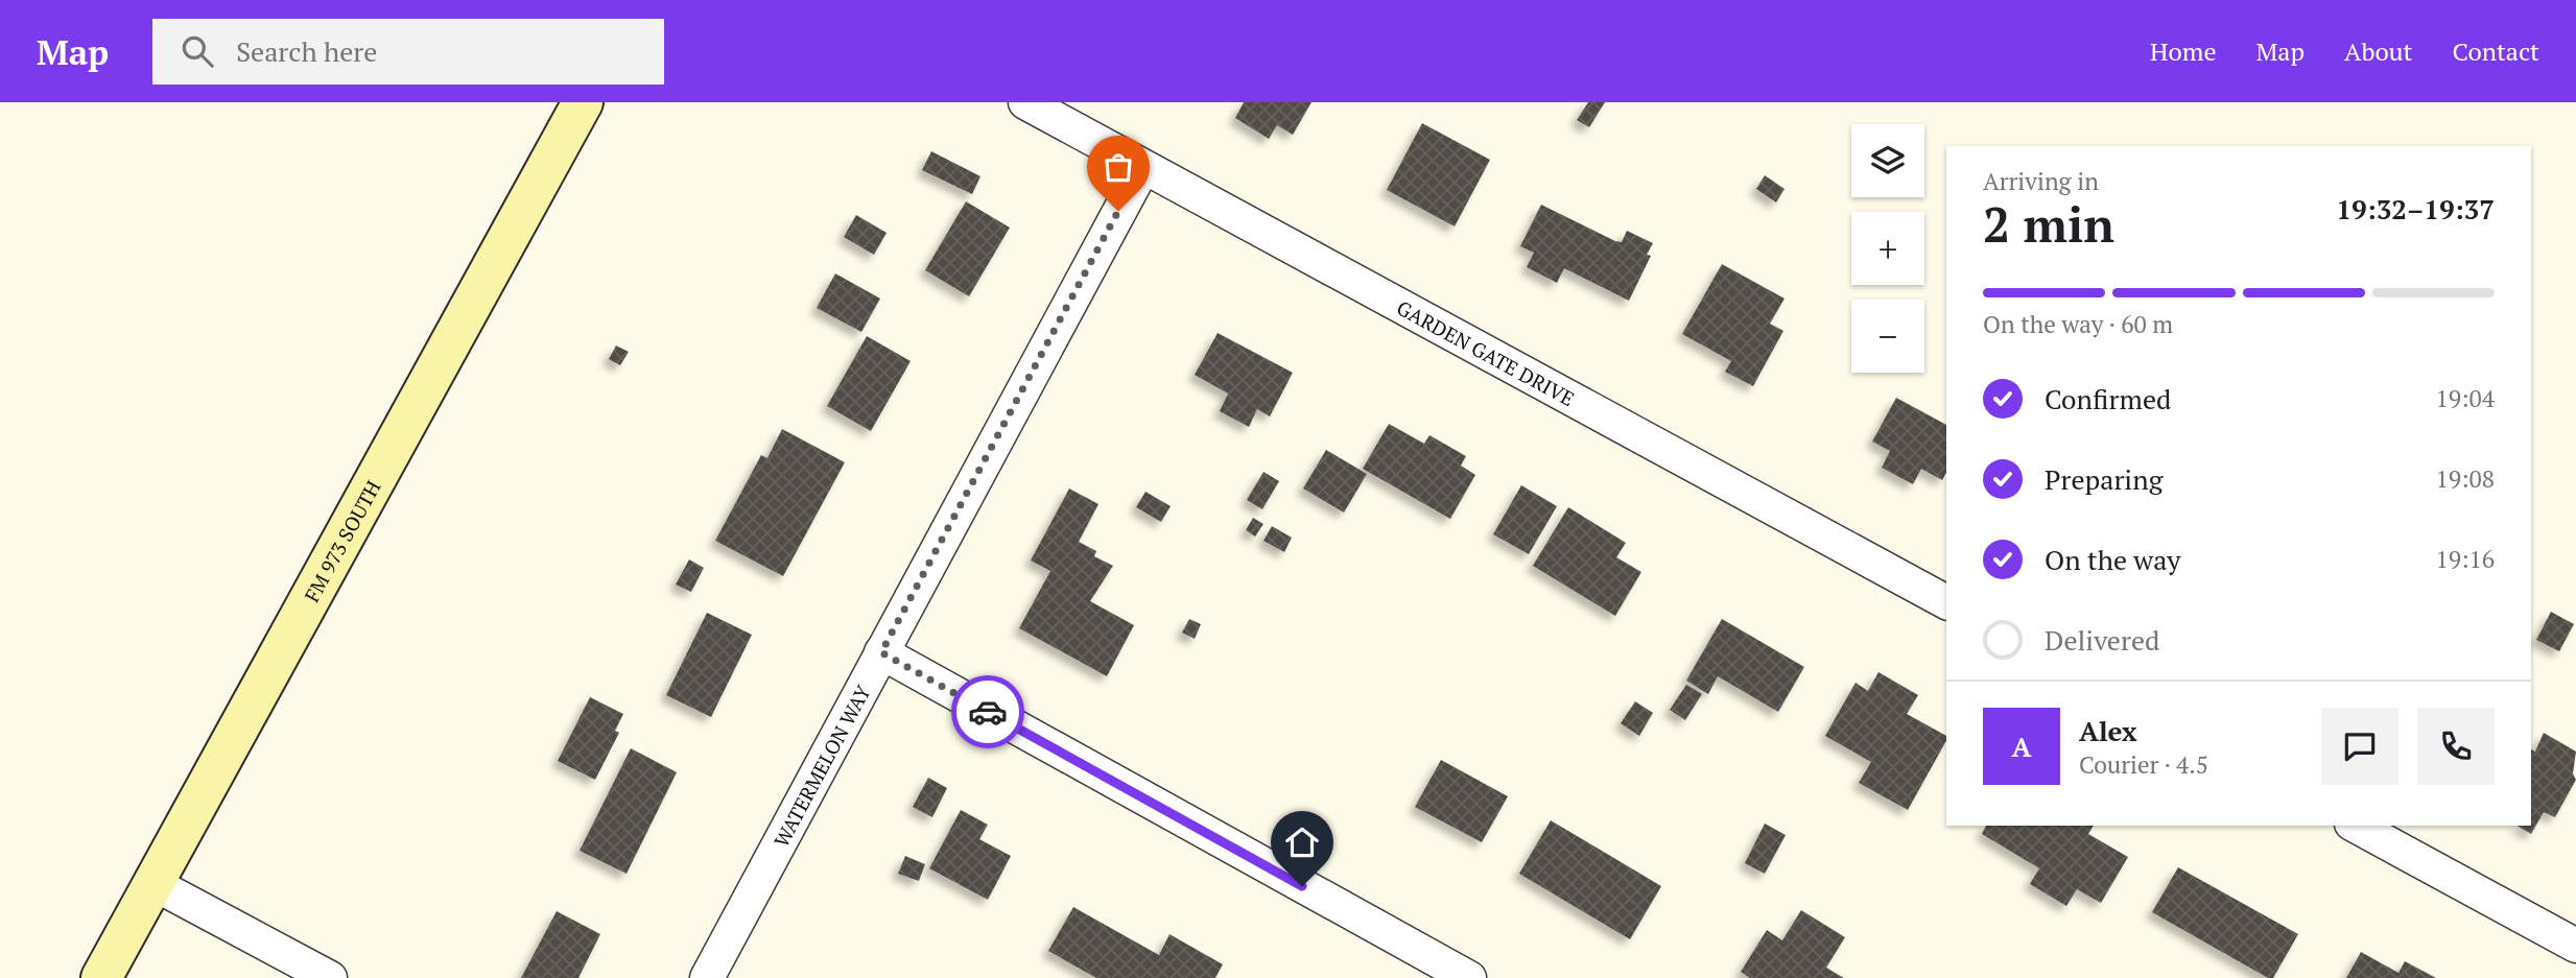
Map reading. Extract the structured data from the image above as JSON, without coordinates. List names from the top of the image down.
{
  "streets": {
    "main road": ["FM 973 SOUTH"],
    "street": ["GARDEN GATE DRIVE", "WATERMELON WAY"]
  },
  "crossings": [
    ["GARDEN GATE DRIVE", "WATERMELON WAY"]
  ],
  "page": {
    "header": "Map",
    "search": "Search here",
    "nav": [
      "Home",
      "Map",
      "About",
      "Contact"
    ],
    "map_buttons": ["+", "−"],
    "heading": ["2 min", "Arriving in", "19:32–19:37"],
    "panel": ["Alex", "Courier · 4.5"],
    "bar": "On the way · 60 m",
    "list": [
      ["Confirmed", "19:04"],
      ["Preparing", "19:08"],
      ["On the way", "19:16"],
      "Delivered"
    ],
    "round": "A"
  }
}
